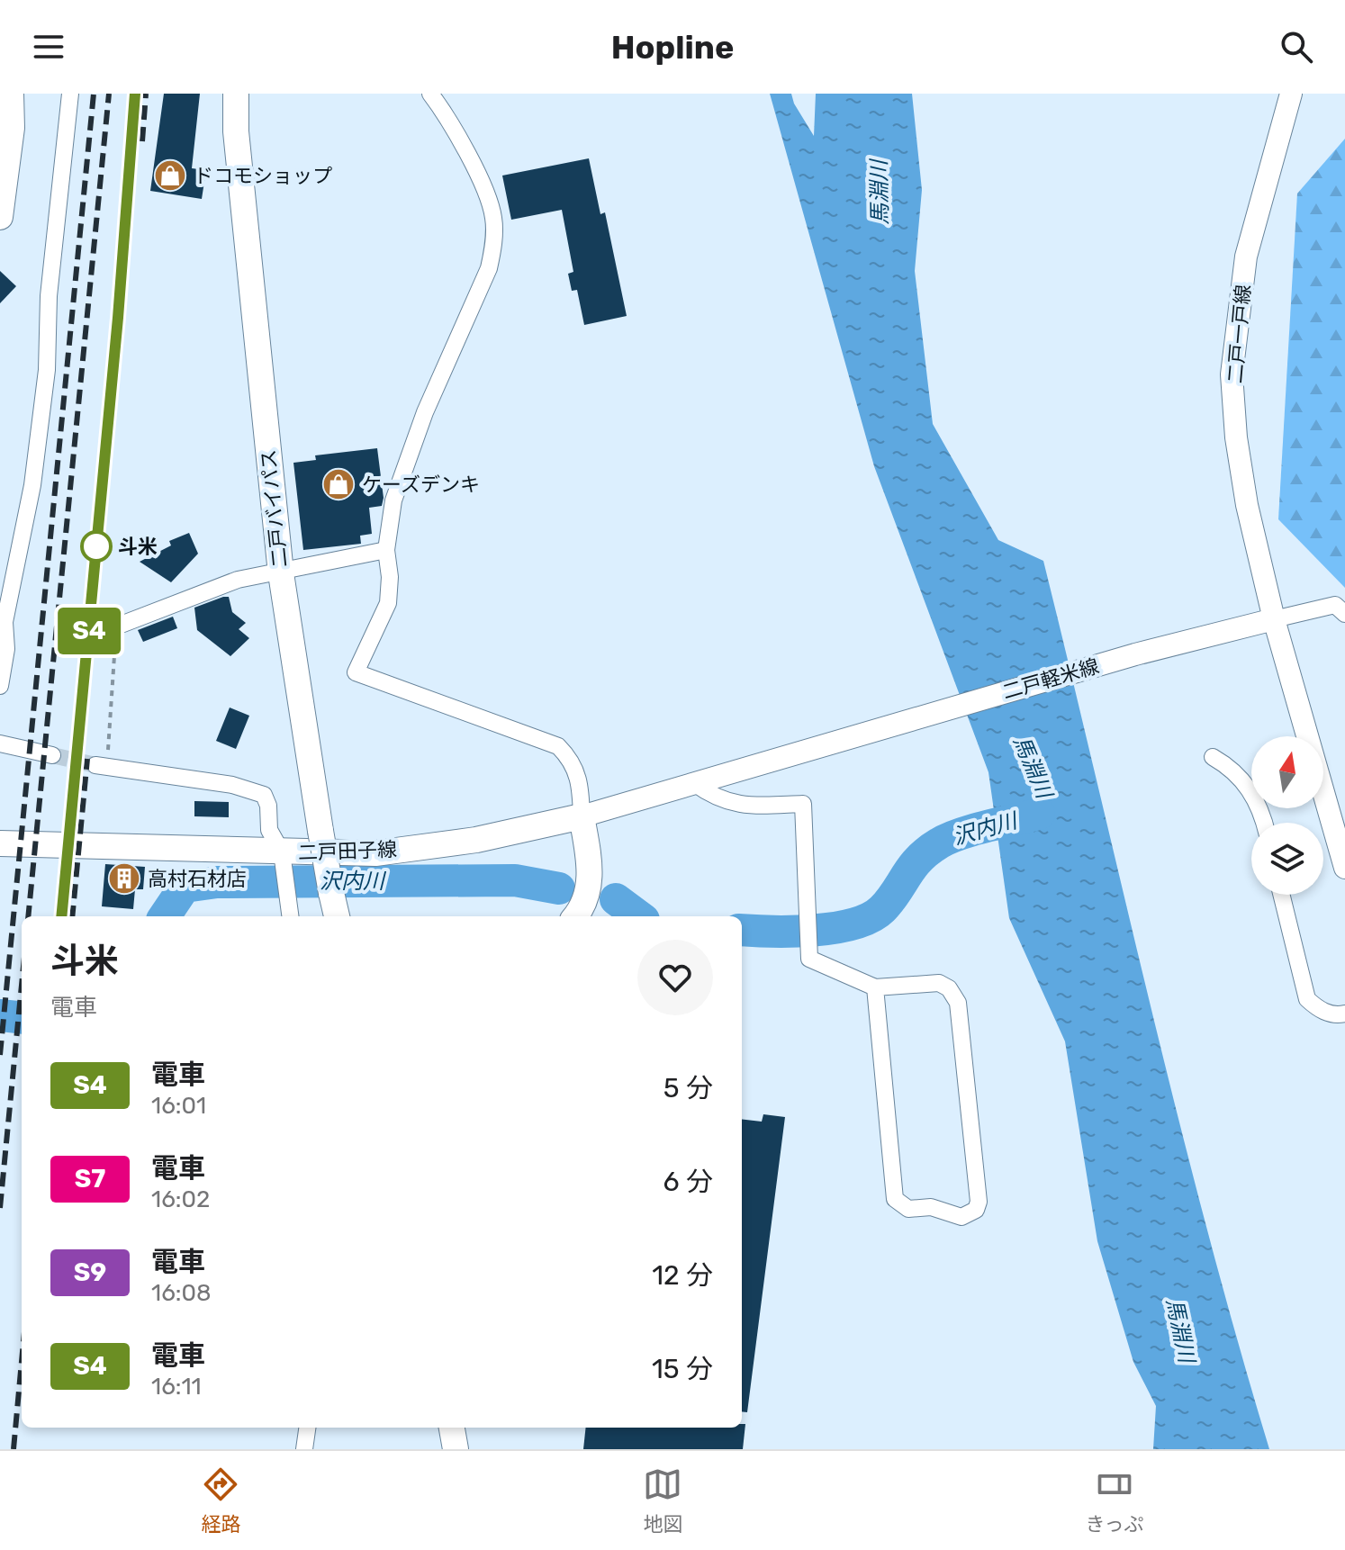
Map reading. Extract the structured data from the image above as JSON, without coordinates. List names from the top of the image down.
{
  "streets": {
    "main road": [
      "二戸一戸線",
      "二戸バイパス",
      "二戸軽米線",
      "二戸田子線"
    ]
  },
  "crossings": [
    ["二戸一戸線", "二戸軽米線"],
    ["二戸軽米線", "二戸田子線"]
  ],
  "water": ["馬淵川", "沢内川"],
  "places": {
    "shop": ["ドコモショップ", "ケーズデンキ"],
    "other": ["斗米"],
    "building": ["高村石材店"]
  },
  "north": "top",
  "page": {
    "header": "Hopline",
    "on_map": "S4",
    "heading": ["斗米", "電車"],
    "list": [
      {
        "mark": "S4",
        "name": "電車",
        "note": "16:01",
        "value": "5 分"
      },
      {
        "mark": "S7",
        "name": "電車",
        "note": "16:02",
        "value": "6 分"
      },
      {
        "mark": "S9",
        "name": "電車",
        "note": "16:08",
        "value": "12 分"
      },
      {
        "mark": "S4",
        "name": "電車",
        "note": "16:11",
        "value": "15 分"
      }
    ],
    "tabs": ["経路", "地図", "きっぷ"]
  }
}
